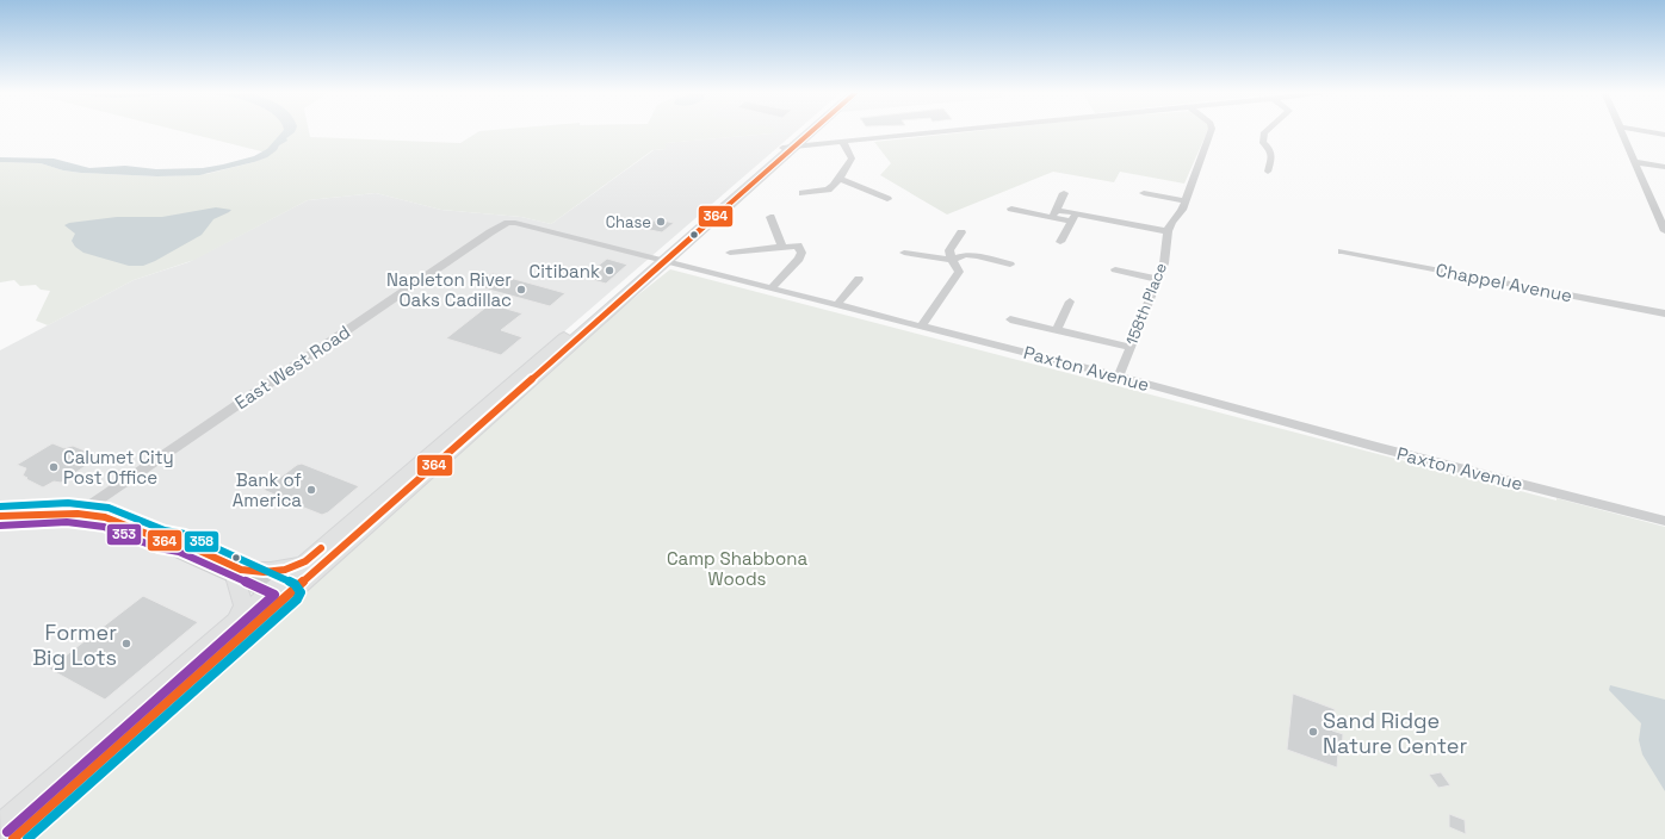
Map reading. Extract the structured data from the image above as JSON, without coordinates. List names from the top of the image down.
{
  "streets": {
    "street": [
      "Chappel Avenue",
      "158th Place",
      "East West Road",
      "Paxton Avenue"
    ]
  },
  "crossings": [
    ["158th Place", "Paxton Avenue"],
    ["East West Road", "Paxton Avenue"]
  ],
  "parks": ["Camp Shabbona Woods"],
  "places": [
    "Chase",
    "Citibank",
    "Napleton River Oaks Cadillac",
    "Calumet City Post Office",
    "Bank of America",
    "Former Big Lots",
    "Sand Ridge Nature Center"
  ],
  "lines": ["transit line 364", "transit line 358", "transit line 353"]
}
